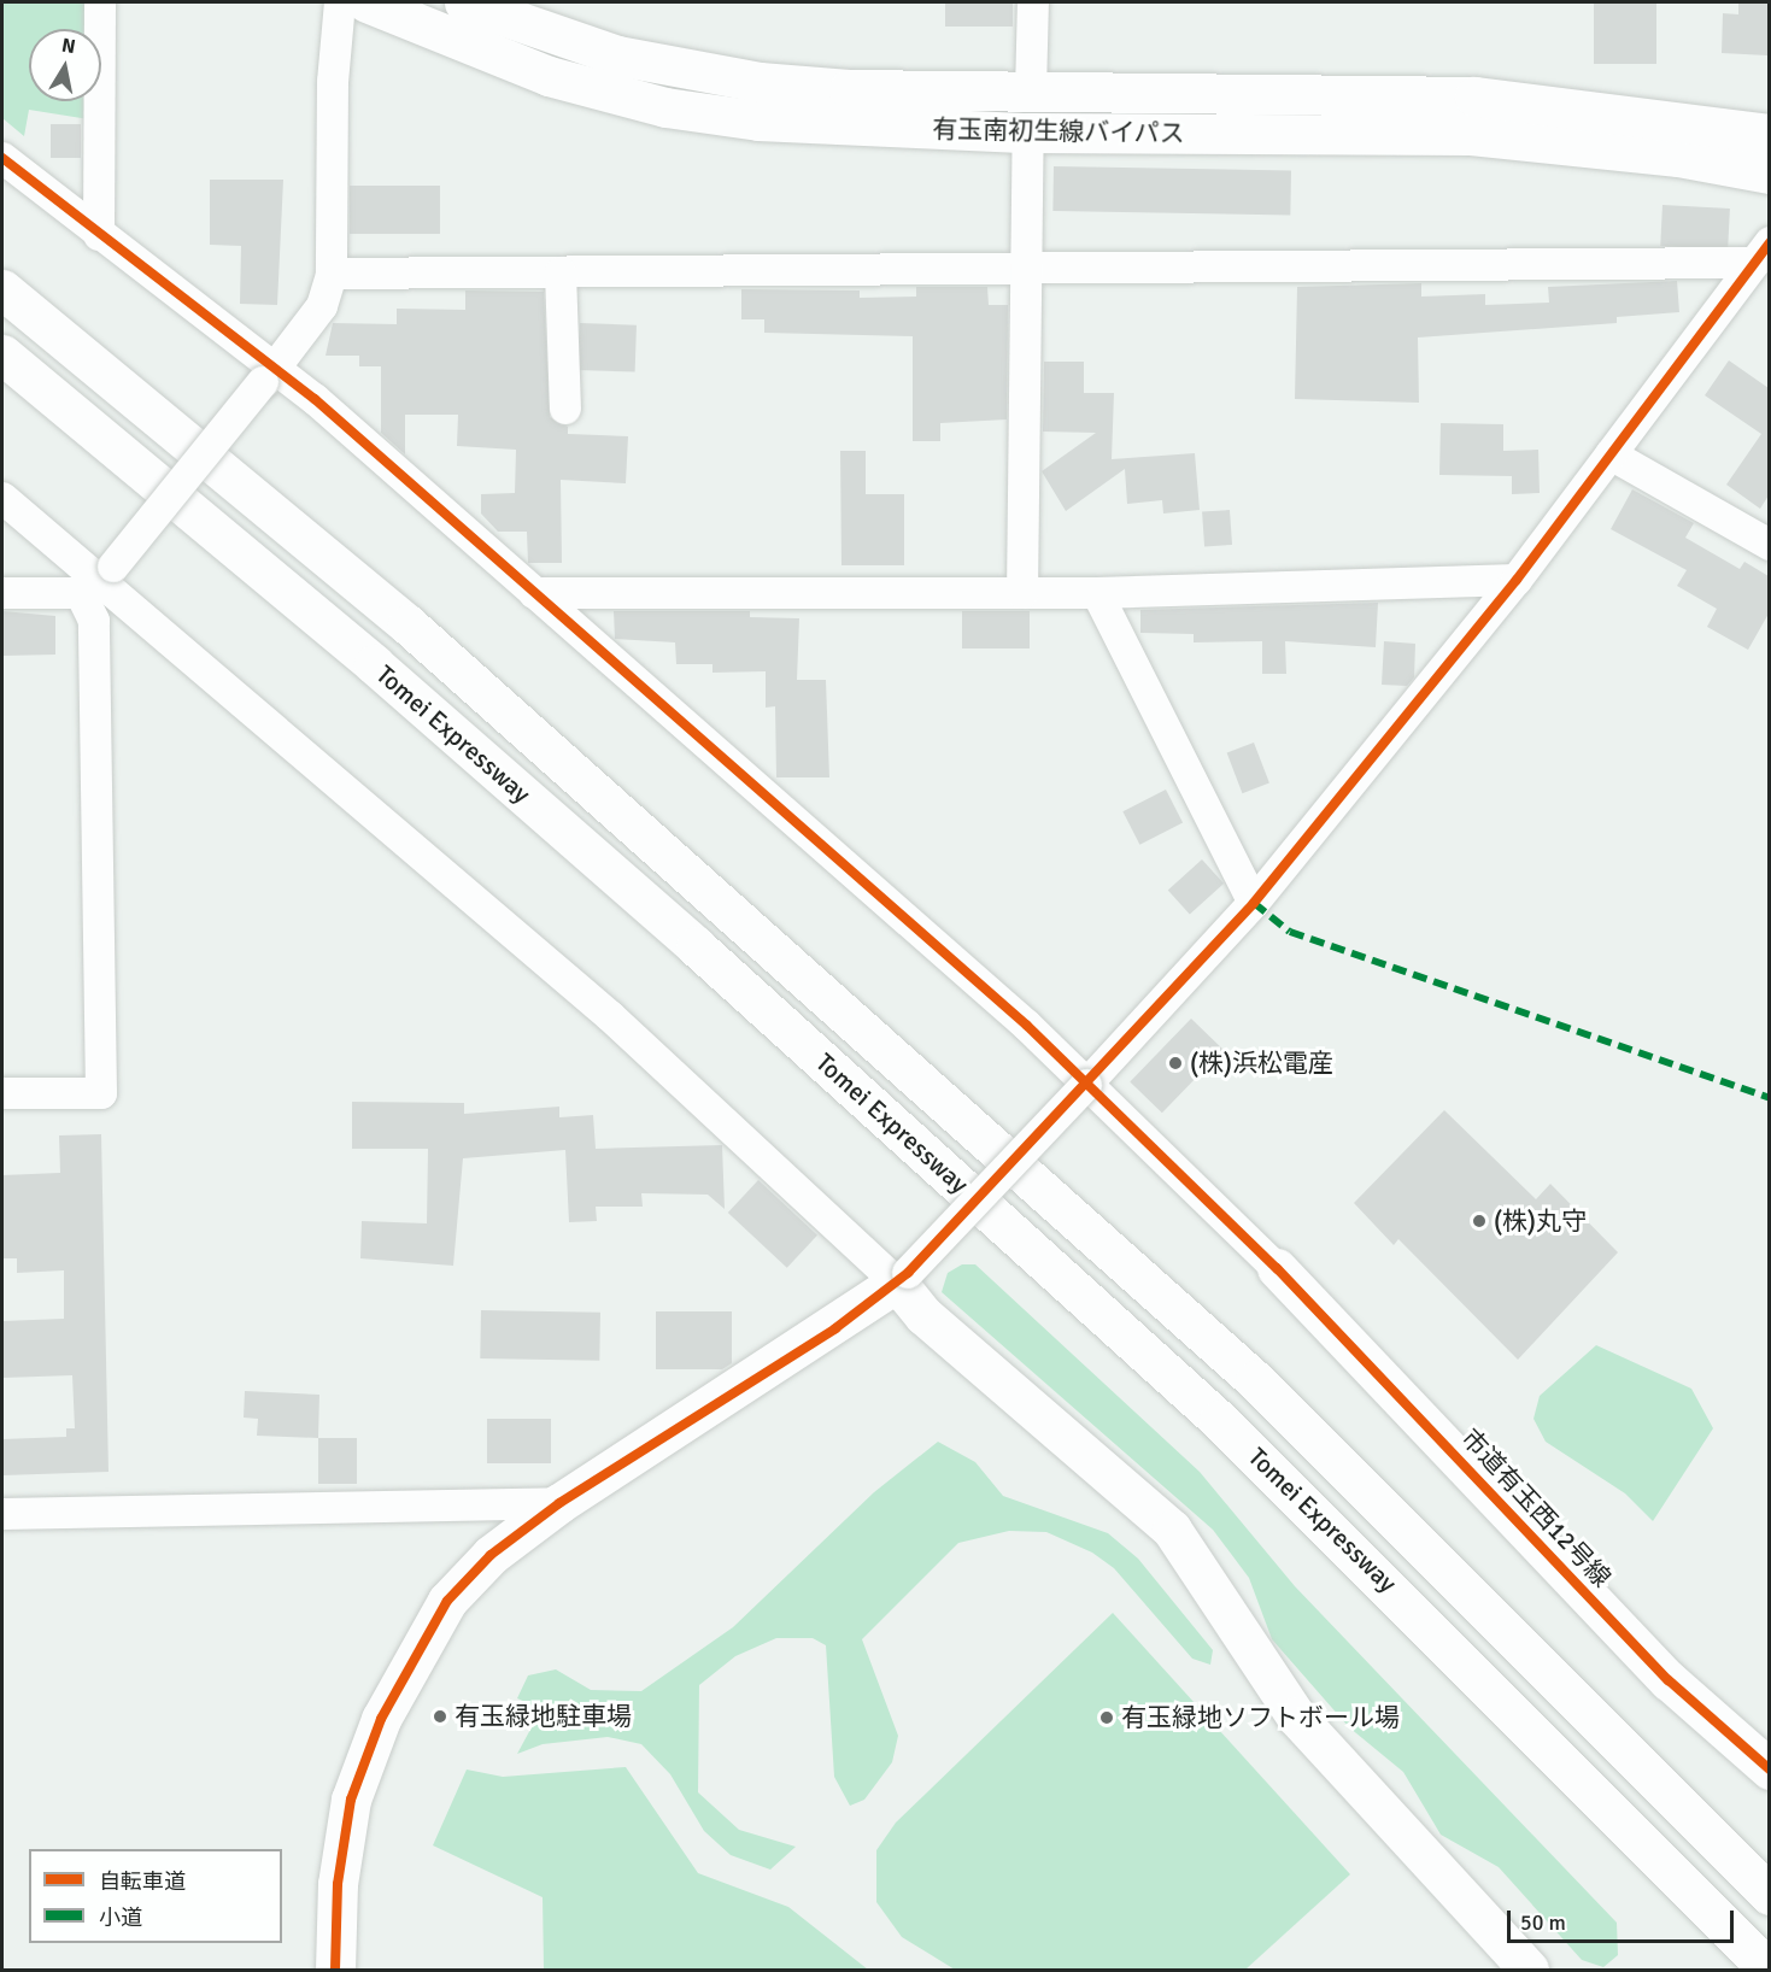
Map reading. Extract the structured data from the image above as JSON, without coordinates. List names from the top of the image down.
{
  "streets": {
    "main road": ["有玉南初生線バイパス", "Tomei Expressway", "市道有玉西12号線"]
  },
  "places": [
    "(株)浜松電産",
    "(株)丸守",
    "有玉緑地駐車場",
    "有玉緑地ソフトボール場"
  ],
  "legend": ["自転車道", "小道"],
  "scale_bar": "50 m",
  "north": "top"
}
